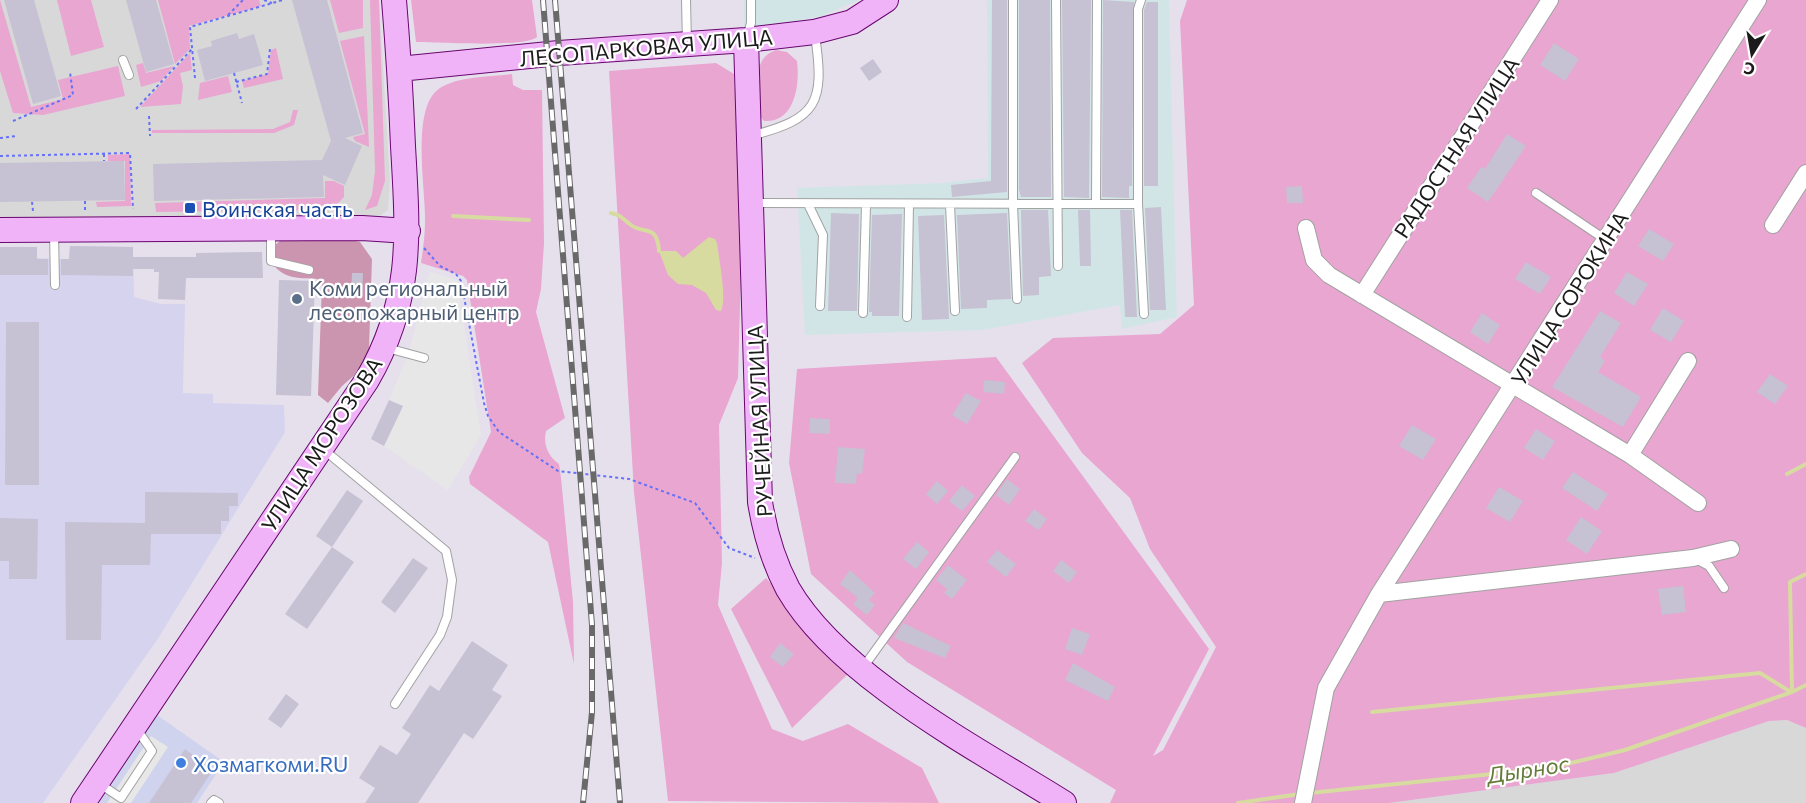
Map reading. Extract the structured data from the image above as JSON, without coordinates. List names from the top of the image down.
{
  "streets": {
    "street": [
      "ЛЕСОПАРКОВАЯ УЛИЦА",
      "РАДОСТНАЯ УЛИЦА",
      "УЛИЦА СОРОКИНА",
      "РУЧЕЙНАЯ УЛИЦА",
      "УЛИЦА МОРОЗОВА"
    ]
  },
  "crossings": [
    ["ЛЕСОПАРКОВАЯ УЛИЦА", "РУЧЕЙНАЯ УЛИЦА"],
    ["ЛЕСОПАРКОВАЯ УЛИЦА", "УЛИЦА МОРОЗОВА"]
  ],
  "water": ["Дырнос"],
  "places": {
    "transit": ["Воинская часть"],
    "other": ["Коми региональный лесопожарный центр", "Хозмагкоми.RU"]
  },
  "north": "bottom"
}
